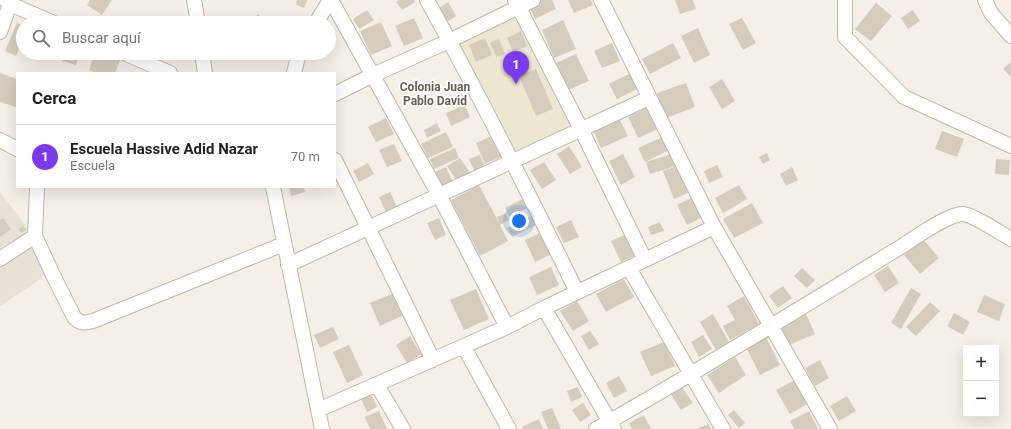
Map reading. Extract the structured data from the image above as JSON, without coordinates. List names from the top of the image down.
{
  "districts": ["Colonia Juan Pablo David"],
  "page": {
    "search": "Buscar aquí",
    "pins": "1",
    "heading": "Cerca",
    "list": [
      {
        "mark": "1",
        "name": "Escuela Hassive Adid Nazar",
        "note": "Escuela",
        "value": "70 m"
      }
    ],
    "map_buttons": ["+", "−"]
  }
}
